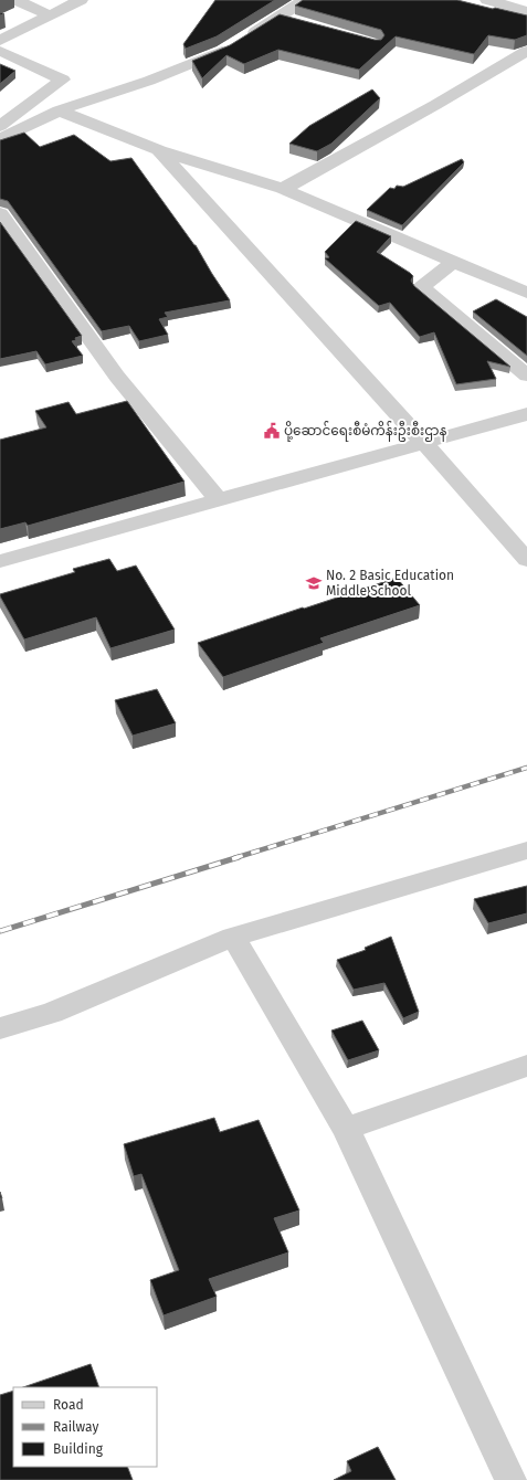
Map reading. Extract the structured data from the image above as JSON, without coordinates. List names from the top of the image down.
{
  "places": {
    "public building": ["ပို့ဆောင်ရေးစီမံကိန်းဦးစီးဌာန"],
    "school or university": ["No. 2 Basic Education Middle School"]
  },
  "legend": ["Road", "Railway", "Building"]
}
